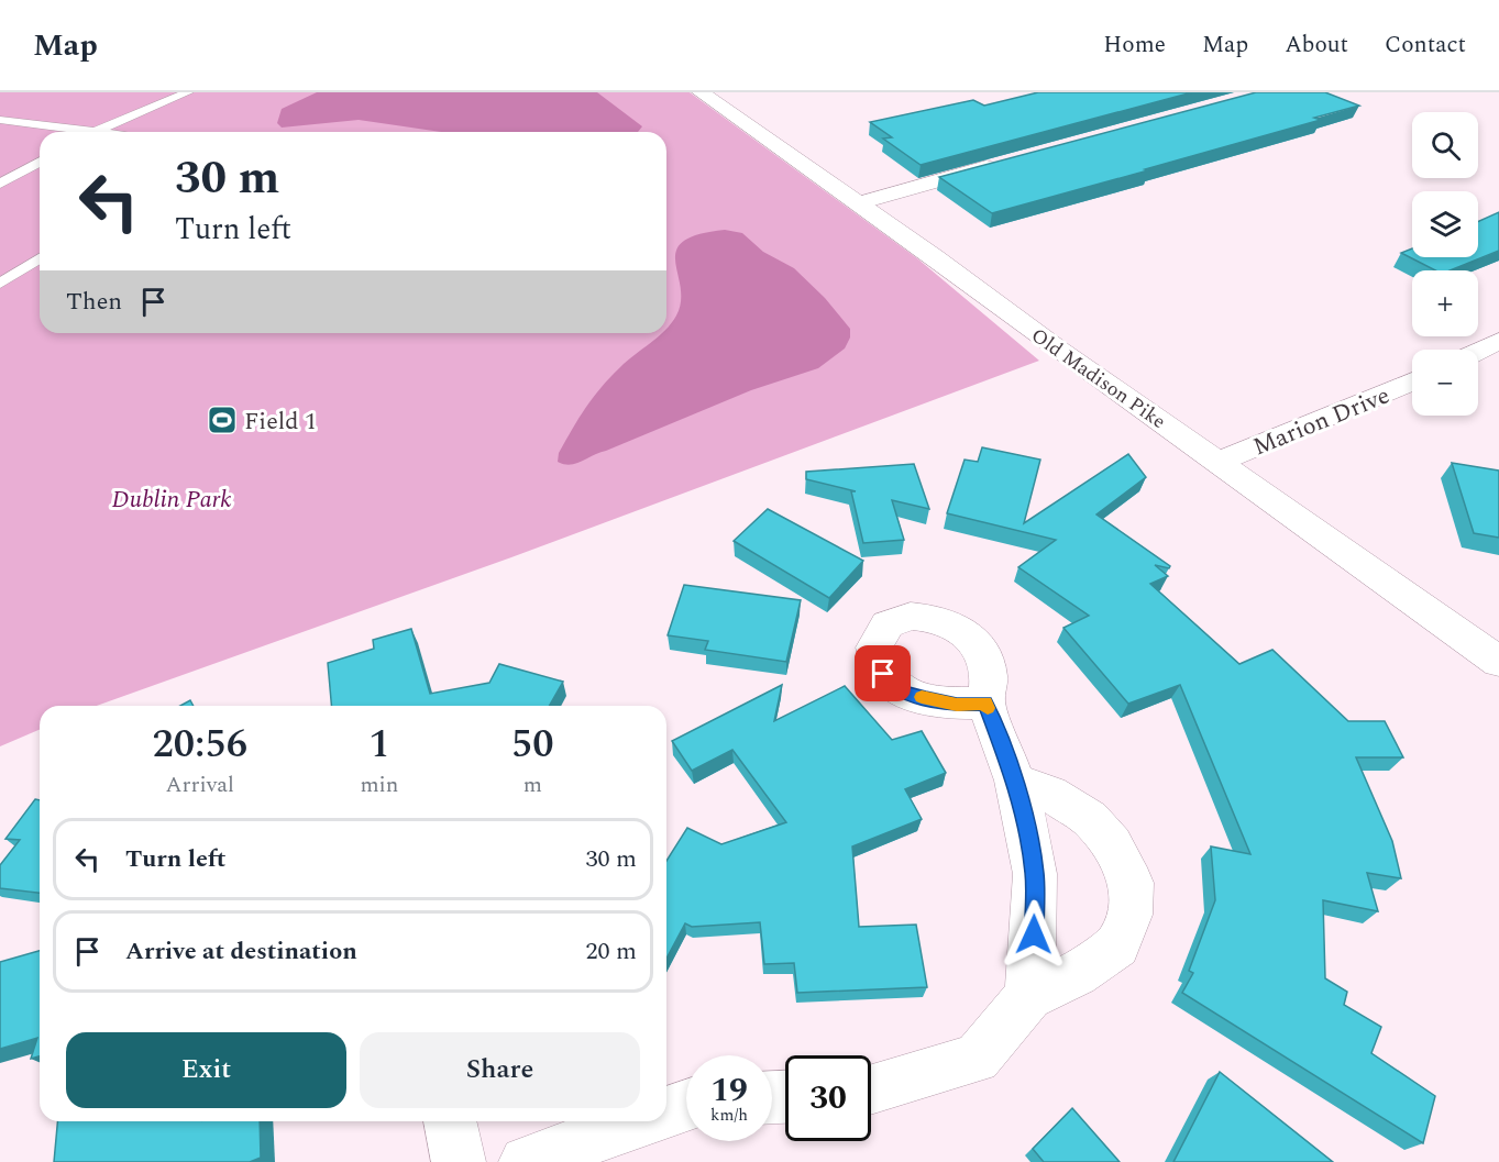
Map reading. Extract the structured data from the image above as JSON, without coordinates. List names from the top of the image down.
{
  "streets": {
    "street": ["Old Madison Pike", "Marion Drive"]
  },
  "crossings": [
    ["Old Madison Pike", "Marion Drive"]
  ],
  "parks": ["Dublin Park"],
  "places": {
    "sports": ["Field 1"]
  },
  "page": {
    "header": "Map",
    "nav": [
      "Home",
      "Map",
      "About",
      "Contact"
    ],
    "map_buttons": ["+", "−"],
    "turn": ["30 m", "Turn left"],
    "then": "Then",
    "eta": [
      "20:56",
      "Arrival",
      "1",
      "min",
      "50",
      "m"
    ],
    "list": [
      {
        "name": "Turn left",
        "value": "30 m"
      },
      {
        "name": "Arrive at destination",
        "value": "20 m"
      }
    ],
    "buttons": ["Exit", "Share"],
    "speed": "19 km/h",
    "limit": "30"
  }
}
